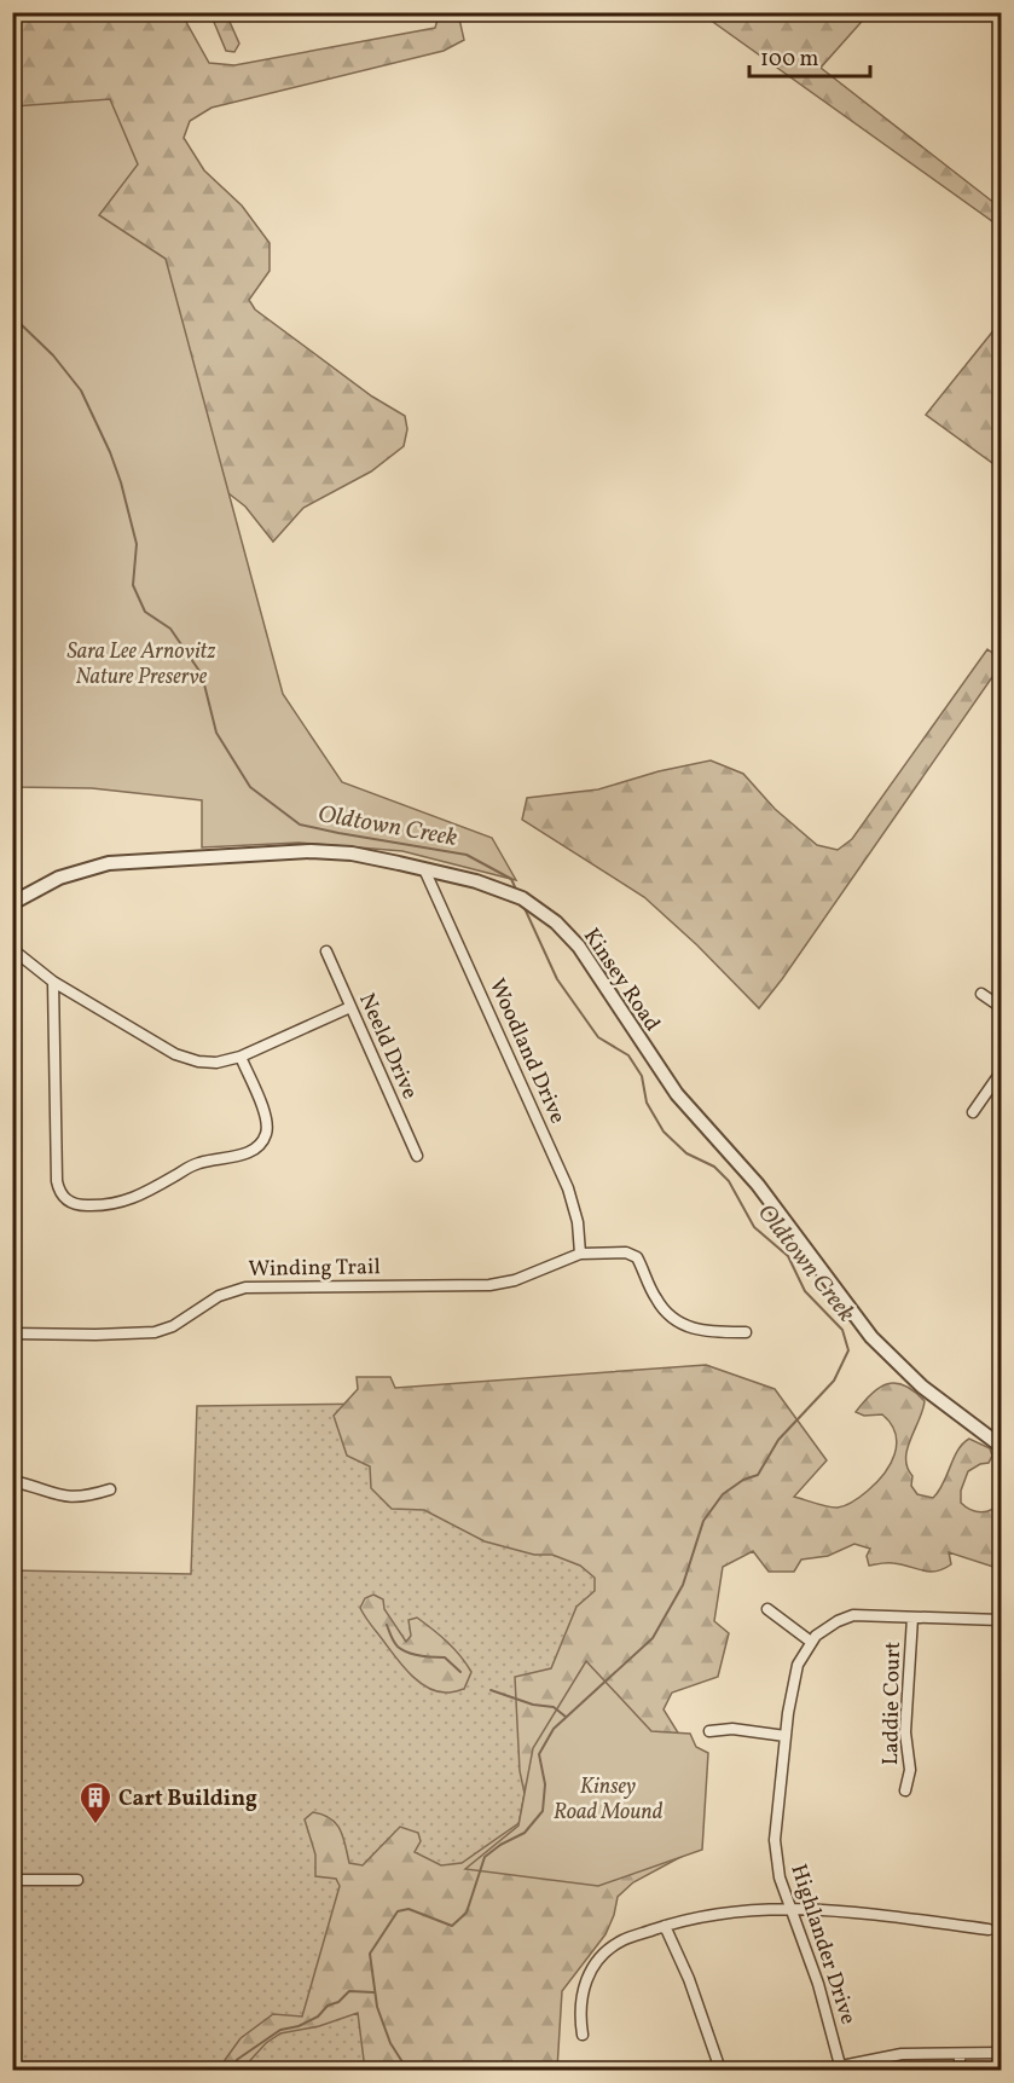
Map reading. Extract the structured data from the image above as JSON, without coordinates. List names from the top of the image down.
{
  "streets": {
    "street": [
      "Kinsey Road",
      "Neeld Drive",
      "Woodland Drive",
      "Winding Trail",
      "Laddie Court",
      "Highlander Drive"
    ]
  },
  "crossings": [
    ["Kinsey Road", "Woodland Drive"],
    ["Woodland Drive", "Winding Trail"],
    ["Laddie Court", "Highlander Drive"]
  ],
  "water": ["Oldtown Creek"],
  "parks": ["Sara Lee Arnovitz Nature Preserve", "Kinsey Road Mound"],
  "places": {
    "building": ["Cart Building"]
  },
  "scale_bar": "100 m"
}
